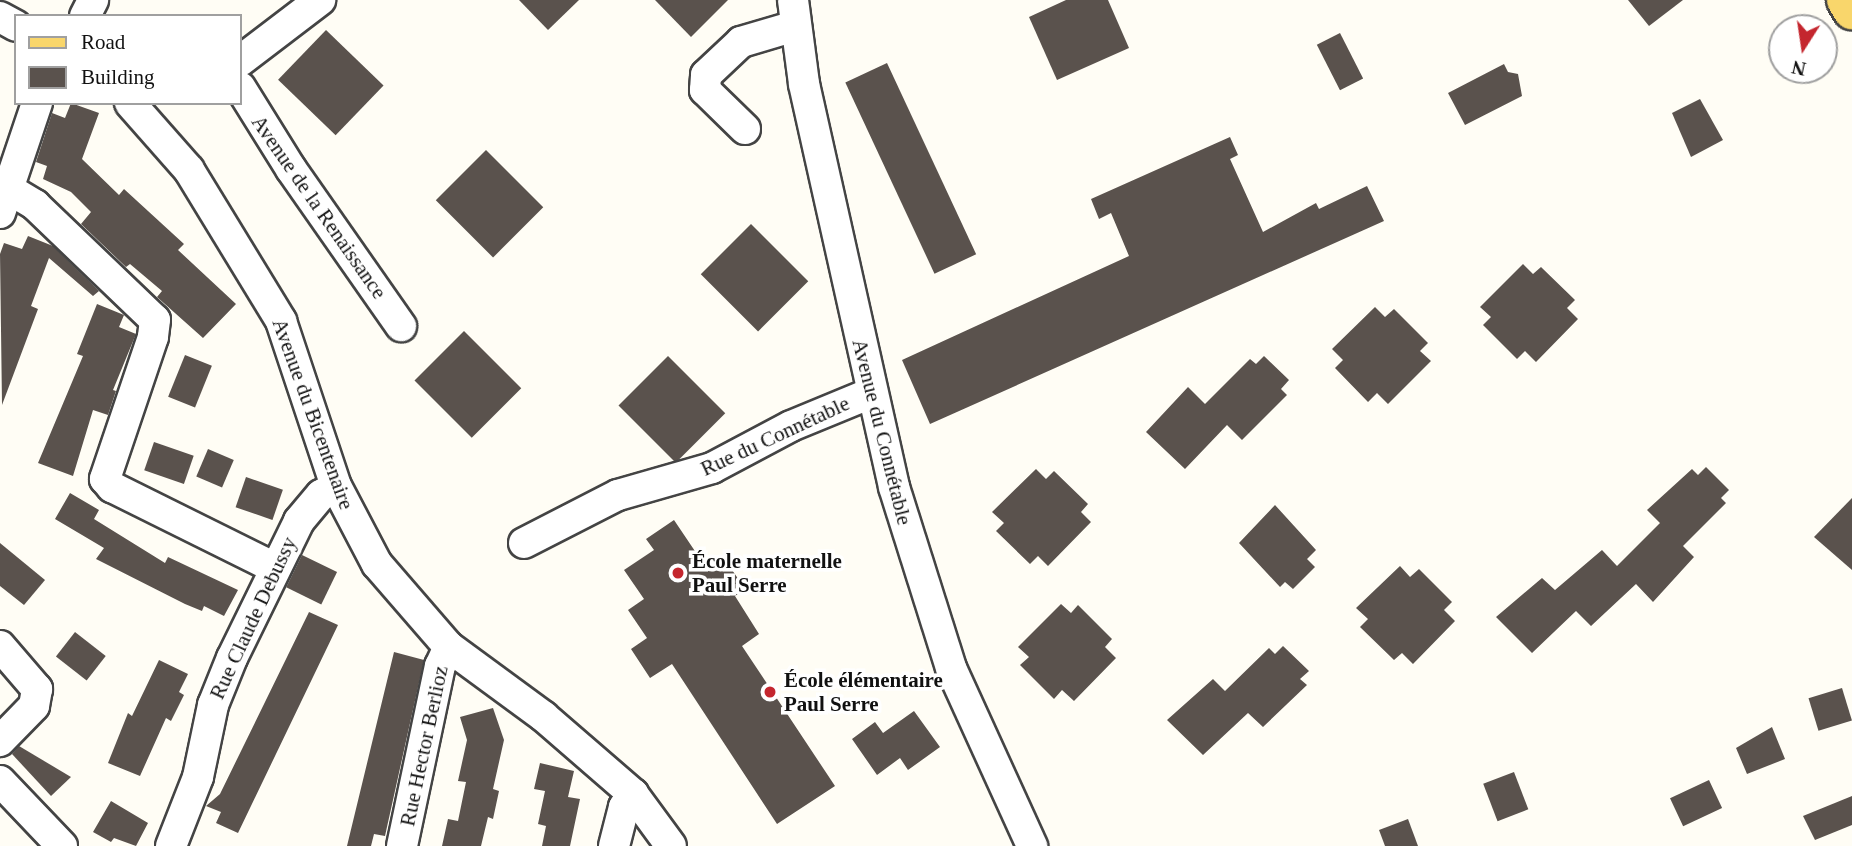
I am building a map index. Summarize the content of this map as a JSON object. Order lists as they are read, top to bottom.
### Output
{
  "streets": {
    "street": [
      "Avenue de la Renaissance",
      "Avenue du Bicentenaire",
      "Avenue du Connétable",
      "Rue du Connétable",
      "Rue Claude Debussy",
      "Rue Hector Berlioz"
    ]
  },
  "crossings": [
    ["Avenue du Bicentenaire", "Rue Claude Debussy"],
    ["Avenue du Bicentenaire", "Rue Hector Berlioz"],
    ["Avenue du Connétable", "Rue du Connétable"]
  ],
  "places": ["École maternelle Paul Serre", "École élémentaire Paul Serre"],
  "legend": ["Road", "Building"],
  "north": "bottom"
}
